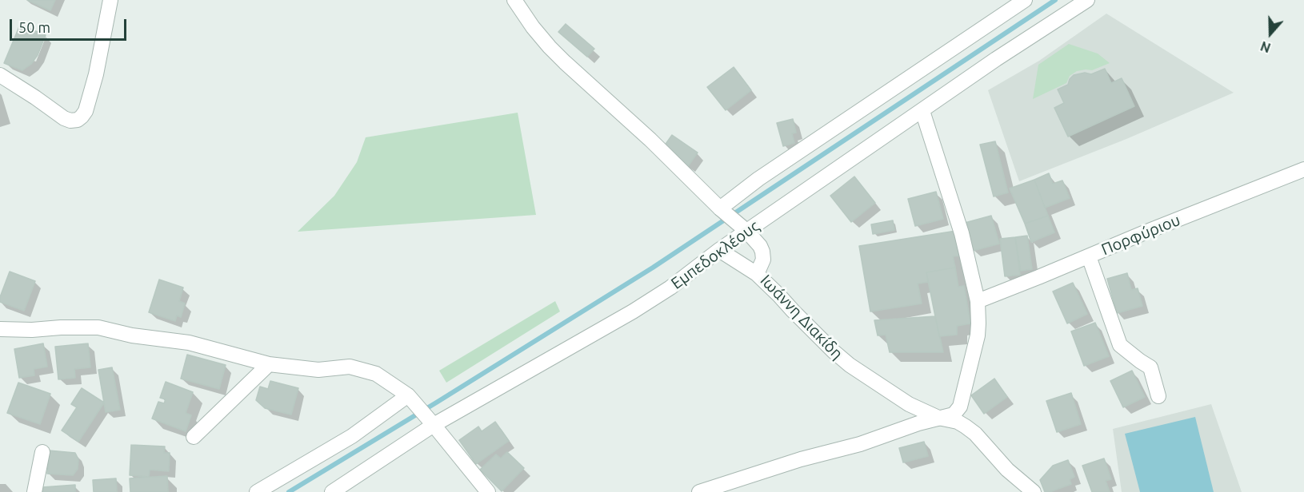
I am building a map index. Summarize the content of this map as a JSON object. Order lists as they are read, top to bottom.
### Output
{
  "streets": {
    "street": ["Πορφύριου", "Εμπεδοκλέους", "Ιωάννη Διακίδη"]
  },
  "crossings": [
    ["Εμπεδοκλέους", "Ιωάννη Διακίδη"]
  ],
  "scale_bar": "50 m",
  "north": "bottom"
}
